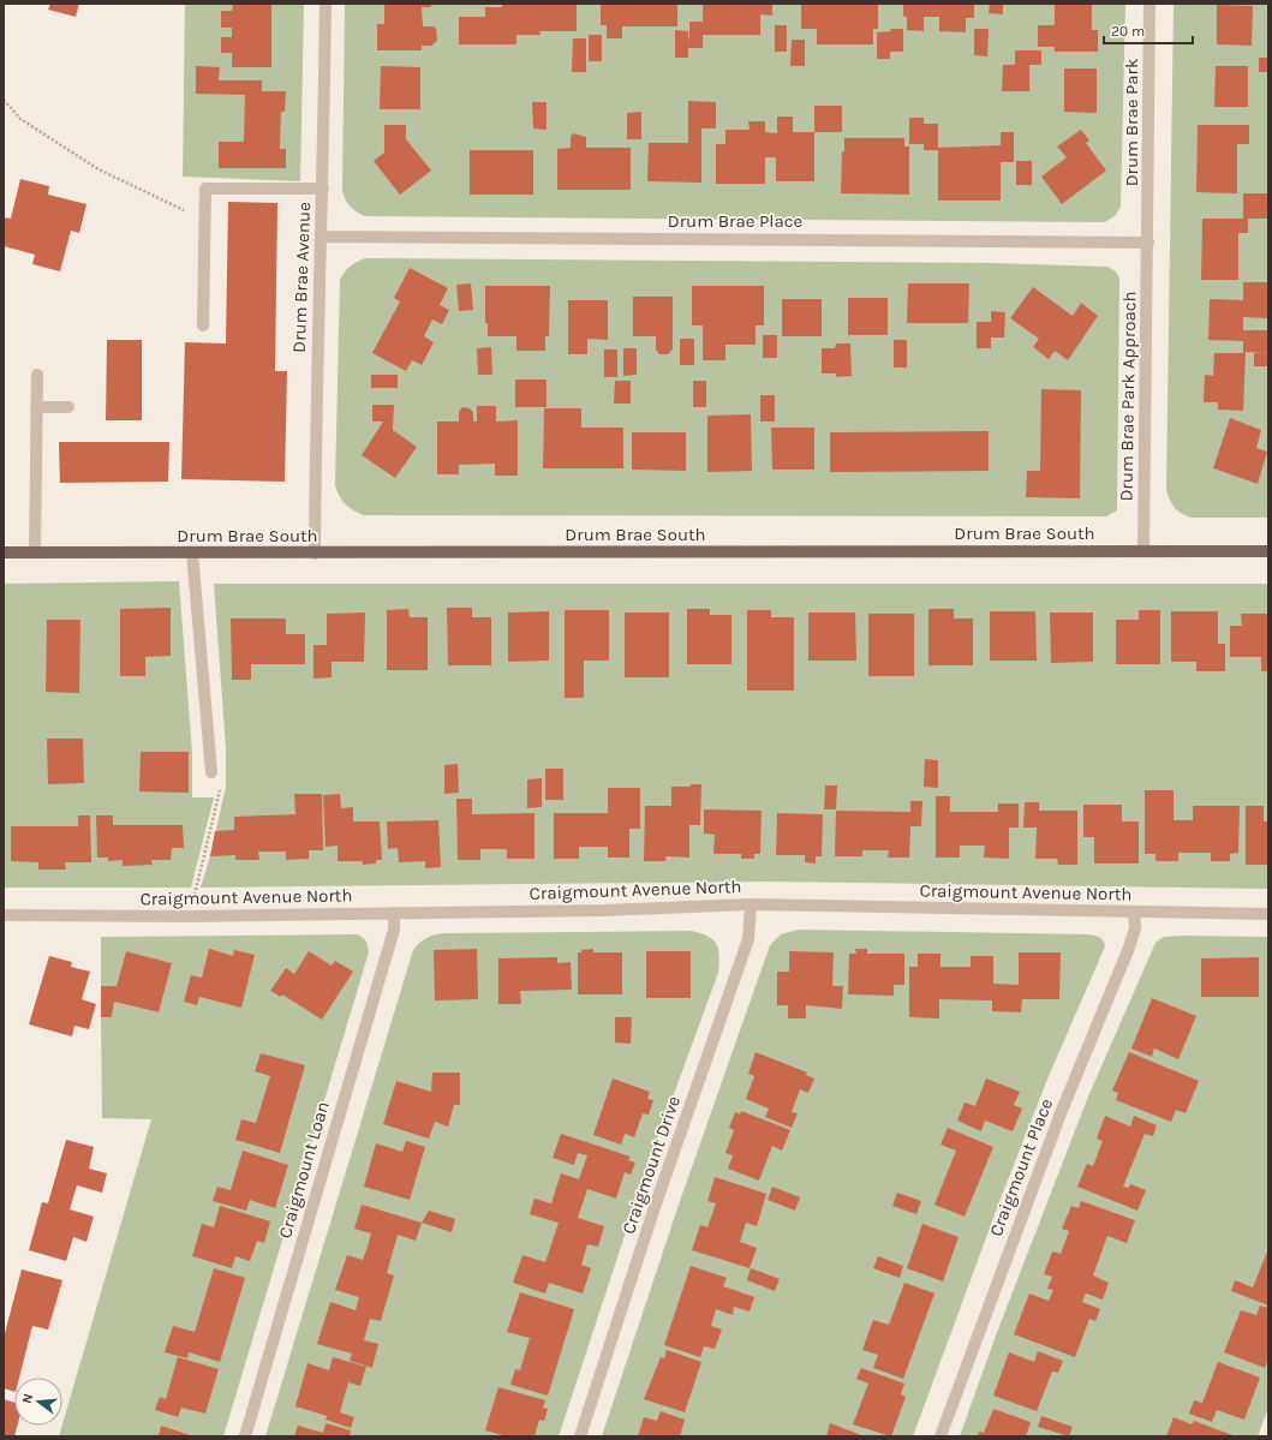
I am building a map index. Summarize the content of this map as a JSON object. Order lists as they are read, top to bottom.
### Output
{
  "streets": {
    "main road": ["Drum Brae South"],
    "street": [
      "Drum Brae Park",
      "Drum Brae Place",
      "Drum Brae Avenue",
      "Drum Brae Park Approach",
      "Craigmount Avenue North",
      "Craigmount Drive",
      "Craigmount Place",
      "Craigmount Loan"
    ]
  },
  "crossings": [
    ["Drum Brae Park", "Drum Brae Place"],
    ["Drum Brae Park", "Drum Brae Park Approach"],
    ["Drum Brae Place", "Drum Brae Avenue"],
    ["Drum Brae Place", "Drum Brae Park Approach"],
    ["Drum Brae Avenue", "Drum Brae South"],
    ["Drum Brae Park Approach", "Drum Brae South"],
    ["Craigmount Avenue North", "Craigmount Drive"],
    ["Craigmount Avenue North", "Craigmount Place"],
    ["Craigmount Avenue North", "Craigmount Loan"]
  ],
  "scale_bar": "20 m",
  "north": "left"
}
